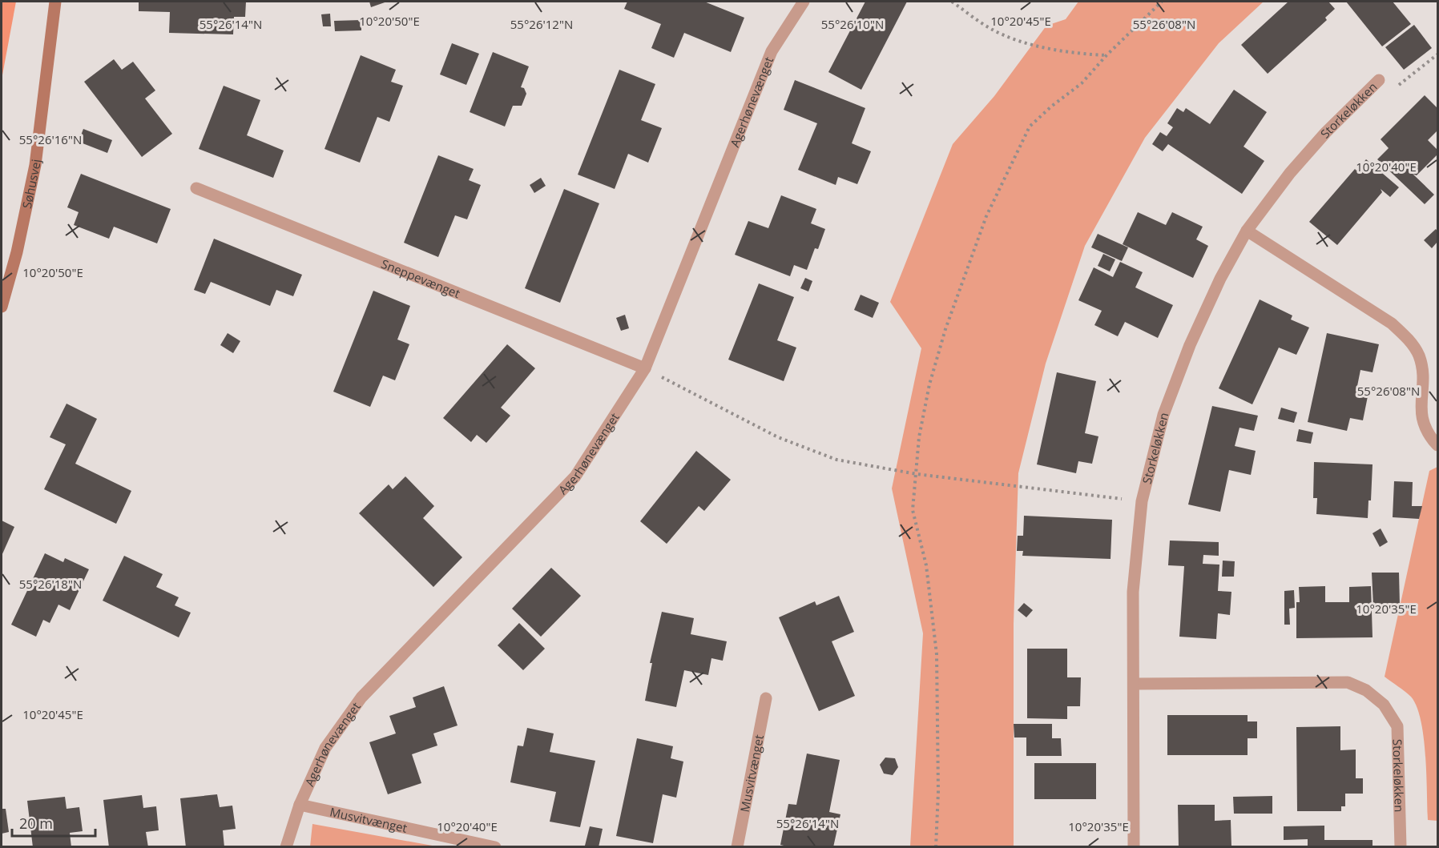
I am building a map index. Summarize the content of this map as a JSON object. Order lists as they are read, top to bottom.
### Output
{
  "streets": {
    "street": [
      "Agerhønevænget",
      "Storkeløkken",
      "Søhusvej",
      "Sneppevænget",
      "Musvitvænget"
    ]
  },
  "crossings": [
    ["Agerhønevænget", "Sneppevænget"],
    ["Agerhønevænget", "Musvitvænget"]
  ],
  "scale_bar": "20 m",
  "coordinates": [
    "10°20'50\"E",
    "10°20'45\"E",
    "55°26'14\"N",
    "55°26'12\"N",
    "55°26'10\"N",
    "55°26'08\"N",
    "55°26'16\"N",
    "10°20'40\"E",
    "55°26'18\"N",
    "10°20'35\"E"
  ]
}
